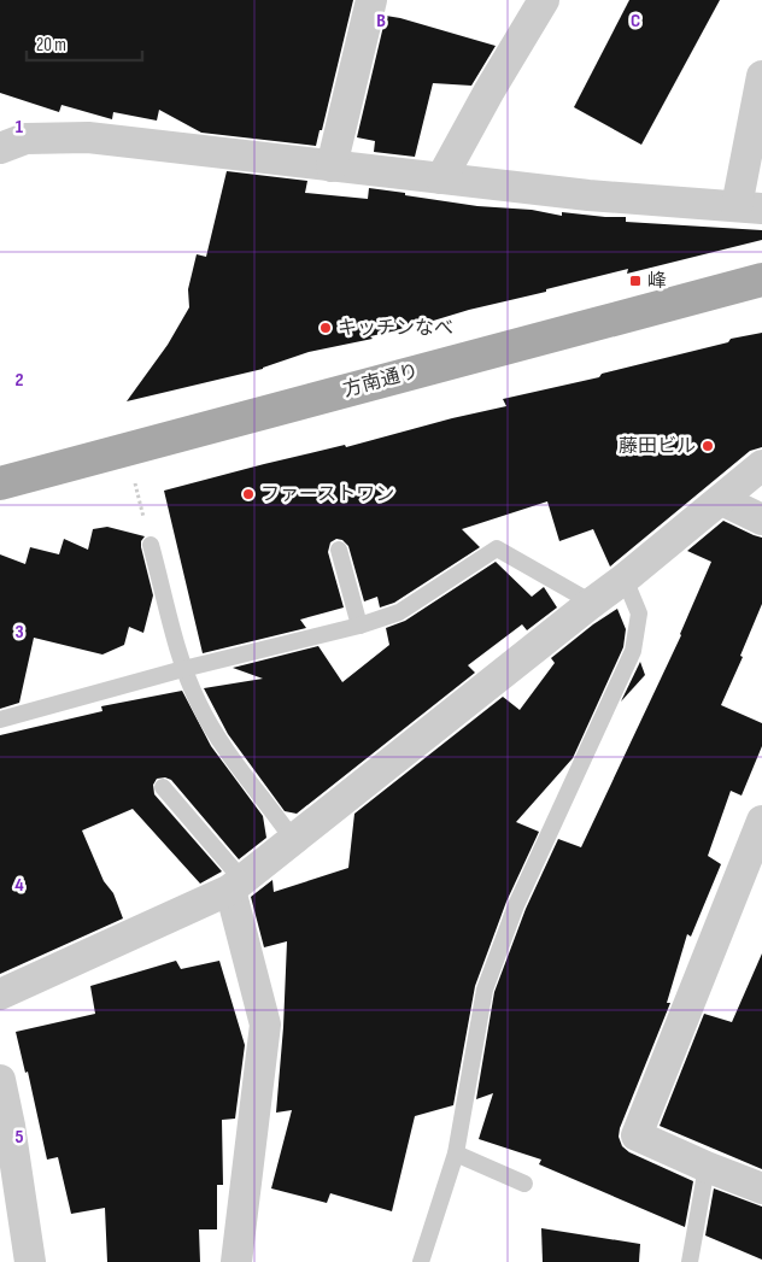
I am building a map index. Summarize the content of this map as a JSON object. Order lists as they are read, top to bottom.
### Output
{
  "streets": {
    "main road": ["方南通り"]
  },
  "places": {
    "transit": ["峰"],
    "other": ["キッチンなべ", "藤田ビル", "ファーストワン"]
  },
  "scale_bar": "20 m",
  "grid": {
    "columns": ["B", "C"],
    "rows": [
      "1",
      "2",
      "3",
      "4",
      "5"
    ]
  }
}
